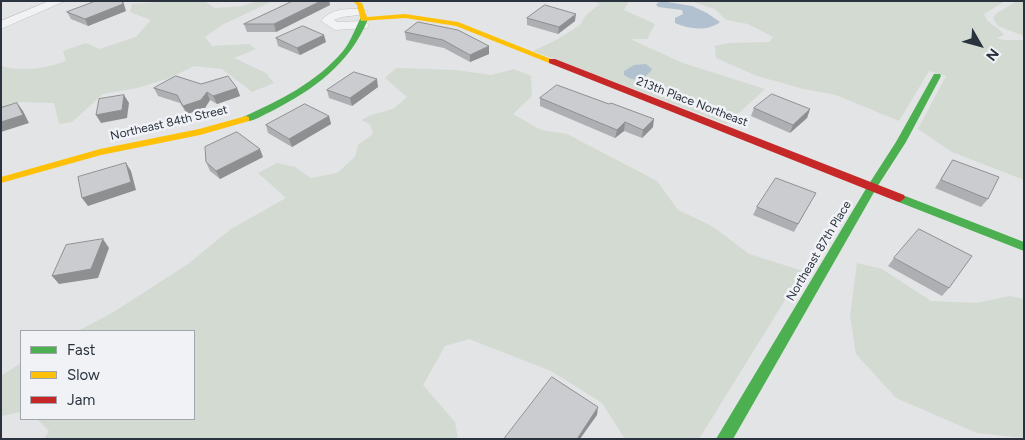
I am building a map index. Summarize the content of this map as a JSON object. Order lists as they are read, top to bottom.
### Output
{
  "streets": {
    "street": ["213th Place Northeast", "Northeast 84th Street", "Northeast 87th Place"]
  },
  "crossings": [
    ["213th Place Northeast", "Northeast 84th Street"],
    ["213th Place Northeast", "Northeast 87th Place"]
  ],
  "legend": ["Fast", "Slow", "Jam"],
  "north": "bottom right"
}
